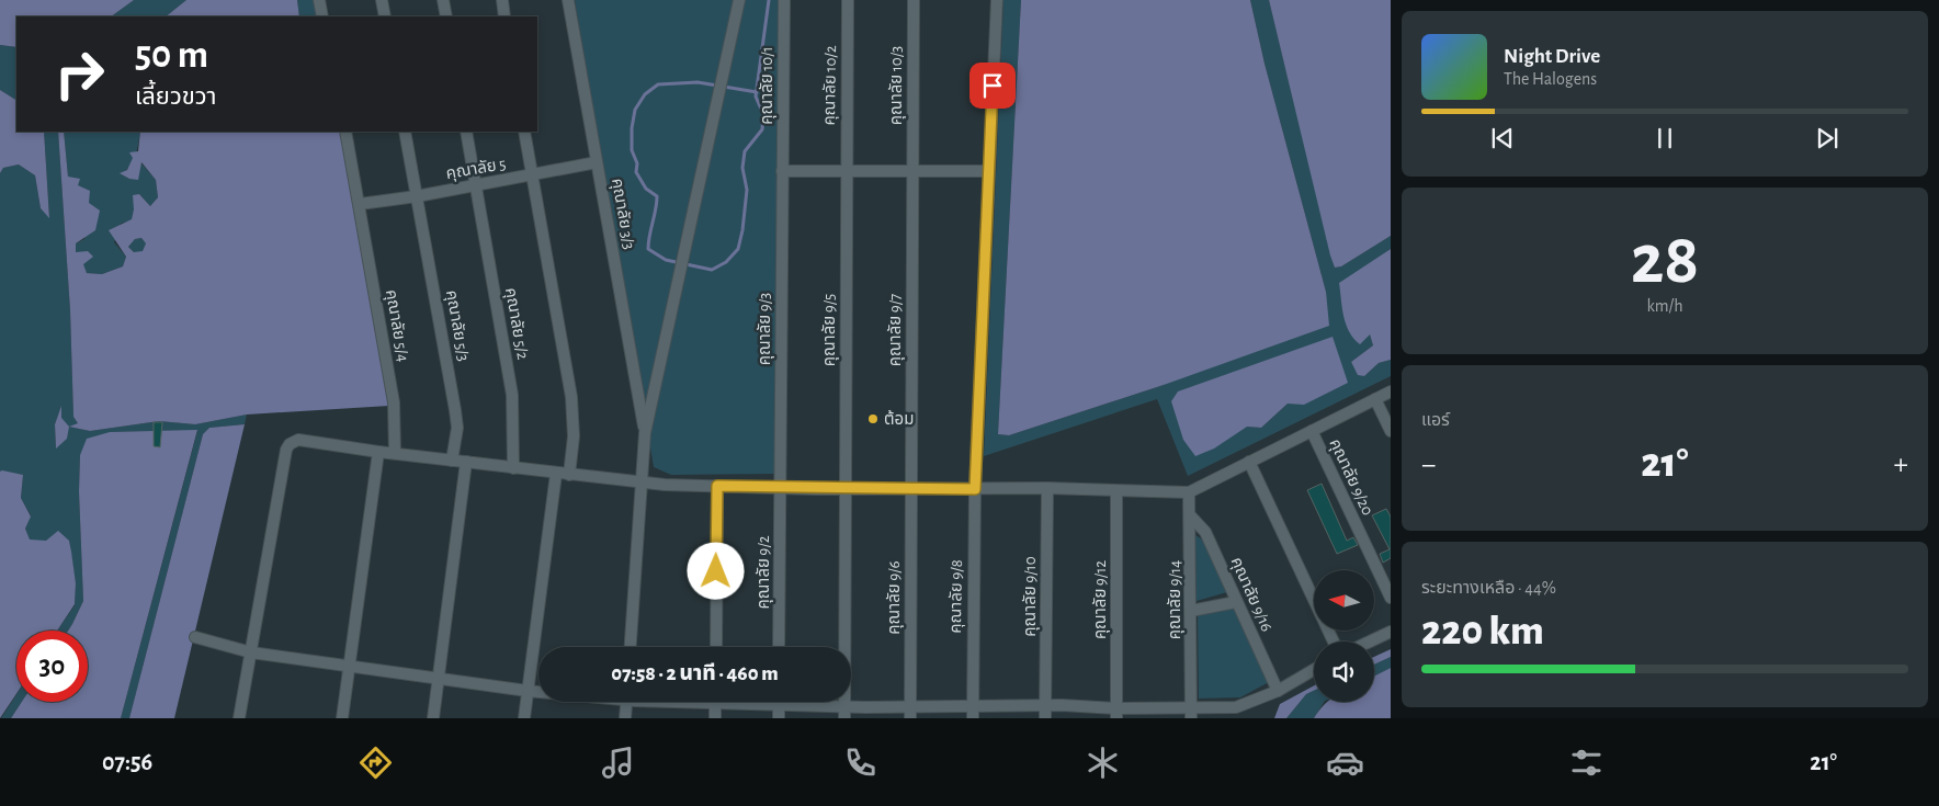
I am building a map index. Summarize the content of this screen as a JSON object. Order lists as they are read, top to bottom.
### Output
{
  "streets": {
    "street": [
      "คุณาลัย 10/1",
      "คุณาลัย 10/2",
      "คุณาลัย 10/3",
      "คุณาลัย 5",
      "คุณาลัย 3/3",
      "คุณาลัย 5/2",
      "คุณาลัย 5/4",
      "คุณาลัย 5/3",
      "คุณาลัย 9/3",
      "คุณาลัย 9/5",
      "คุณาลัย 9/7",
      "คุณาลัย 9/20",
      "คุณาลัย 9/2",
      "คุณาลัย 9/16",
      "คุณาลัย 9/8",
      "คุณาลัย 9/10",
      "คุณาลัย 9/6",
      "คุณาลัย 9/12",
      "คุณาลัย 9/14"
    ]
  },
  "crossings": [
    ["คุณาลัย 10/1", "คุณาลัย 9/3"],
    ["คุณาลัย 10/2", "คุณาลัย 9/5"],
    ["คุณาลัย 10/3", "คุณาลัย 9/7"],
    ["คุณาลัย 5", "คุณาลัย 3/3"],
    ["คุณาลัย 5", "คุณาลัย 5/2"],
    ["คุณาลัย 5", "คุณาลัย 5/4"],
    ["คุณาลัย 5", "คุณาลัย 5/3"],
    ["คุณาลัย 9/3", "คุณาลัย 9/2"],
    ["คุณาลัย 9/7", "คุณาลัย 9/6"],
    ["คุณาลัย 9/16", "คุณาลัย 9/14"]
  ],
  "places": ["ต้อม"],
  "north": "left",
  "page": {
    "turn": ["50 m", "เลี้ยวขวา"],
    "song": ["Night Drive", "The Halogens"],
    "tile": [
      ["28", "km/h"],
      "แอร์",
      ["ระยะทางเหลือ · 44%", "220 km"]
    ],
    "heat": ["−", "21°", "+"],
    "limit": "30",
    "trip": "07:58 · 2 นาที · 460 m",
    "tabs": ["07:56", "21°"]
  }
}
